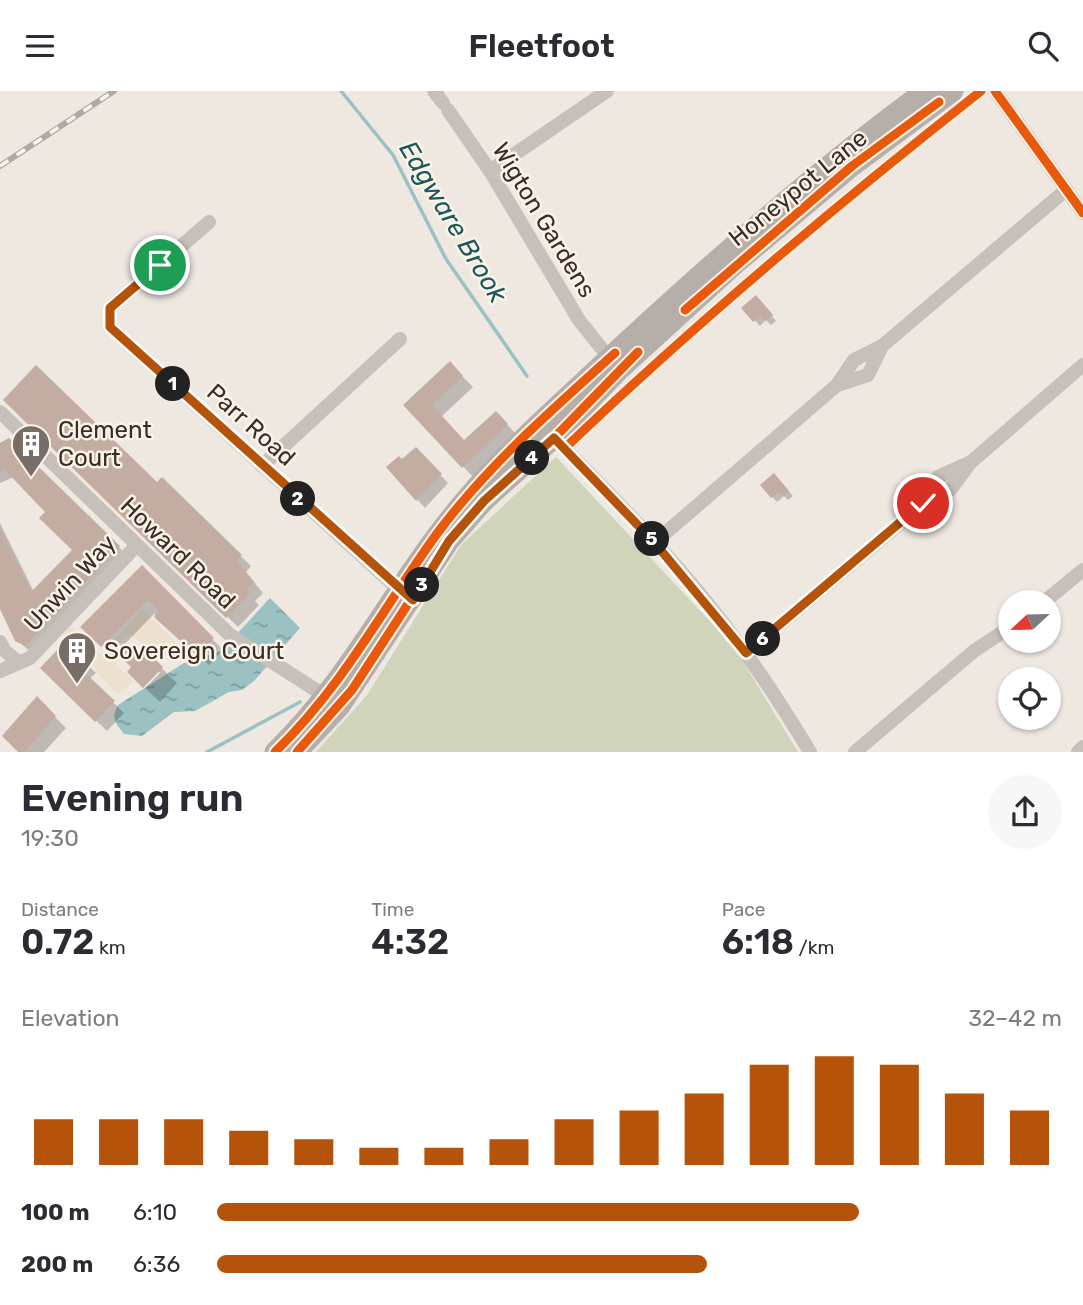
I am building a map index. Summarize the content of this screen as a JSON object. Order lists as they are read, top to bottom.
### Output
{
  "streets": {
    "main road": ["Honeypot Lane"],
    "street": [
      "Wigton Gardens",
      "Parr Road",
      "Howard Road",
      "Unwin Way"
    ]
  },
  "crossings": [
    ["Honeypot Lane", "Wigton Gardens"],
    ["Honeypot Lane", "Parr Road"],
    ["Honeypot Lane", "Howard Road"],
    ["Howard Road", "Unwin Way"]
  ],
  "water": ["Edgware Brook"],
  "places": {
    "building": ["Clement Court", "Sovereign Court"]
  },
  "north": "left",
  "page": {
    "header": "Fleetfoot",
    "pins": [
      "1",
      "4",
      "2",
      "5",
      "3",
      "6"
    ],
    "heading": ["Evening run", "19:30"],
    "stats": [
      ["Distance", "0.72 km"],
      ["Time", "4:32"],
      ["Pace", "6:18 /km"]
    ],
    "chart": ["Elevation", "32–42 m"],
    "list": [
      {
        "name": "100 m",
        "note": "6:10"
      },
      {
        "name": "200 m",
        "note": "6:36"
      }
    ]
  }
}
